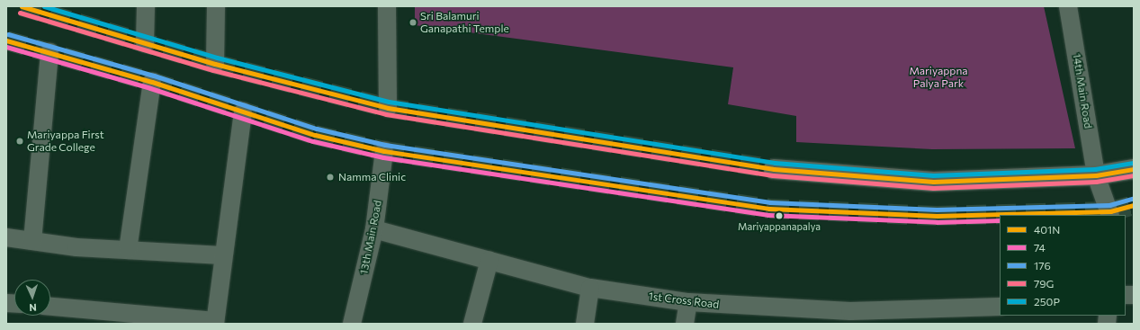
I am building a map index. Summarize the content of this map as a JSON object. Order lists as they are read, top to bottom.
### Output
{
  "streets": {
    "street": ["14th Main Road", "13th Main Road", "1st Cross Road"]
  },
  "crossings": [
    ["13th Main Road", "1st Cross Road"]
  ],
  "parks": ["Mariyappna Palya Park"],
  "places": [
    "Sri Balamuri Ganapathi Temple",
    "Mariyappa First Grade College",
    "Namma Clinic",
    "Mariyappanapalya"
  ],
  "lines": [
    "transit line 401N",
    "transit line 250P",
    "transit line 79G",
    "transit line 176",
    "transit line 74"
  ],
  "legend": [
    "401N",
    "74",
    "176",
    "79G",
    "250P"
  ],
  "north": "bottom"
}
